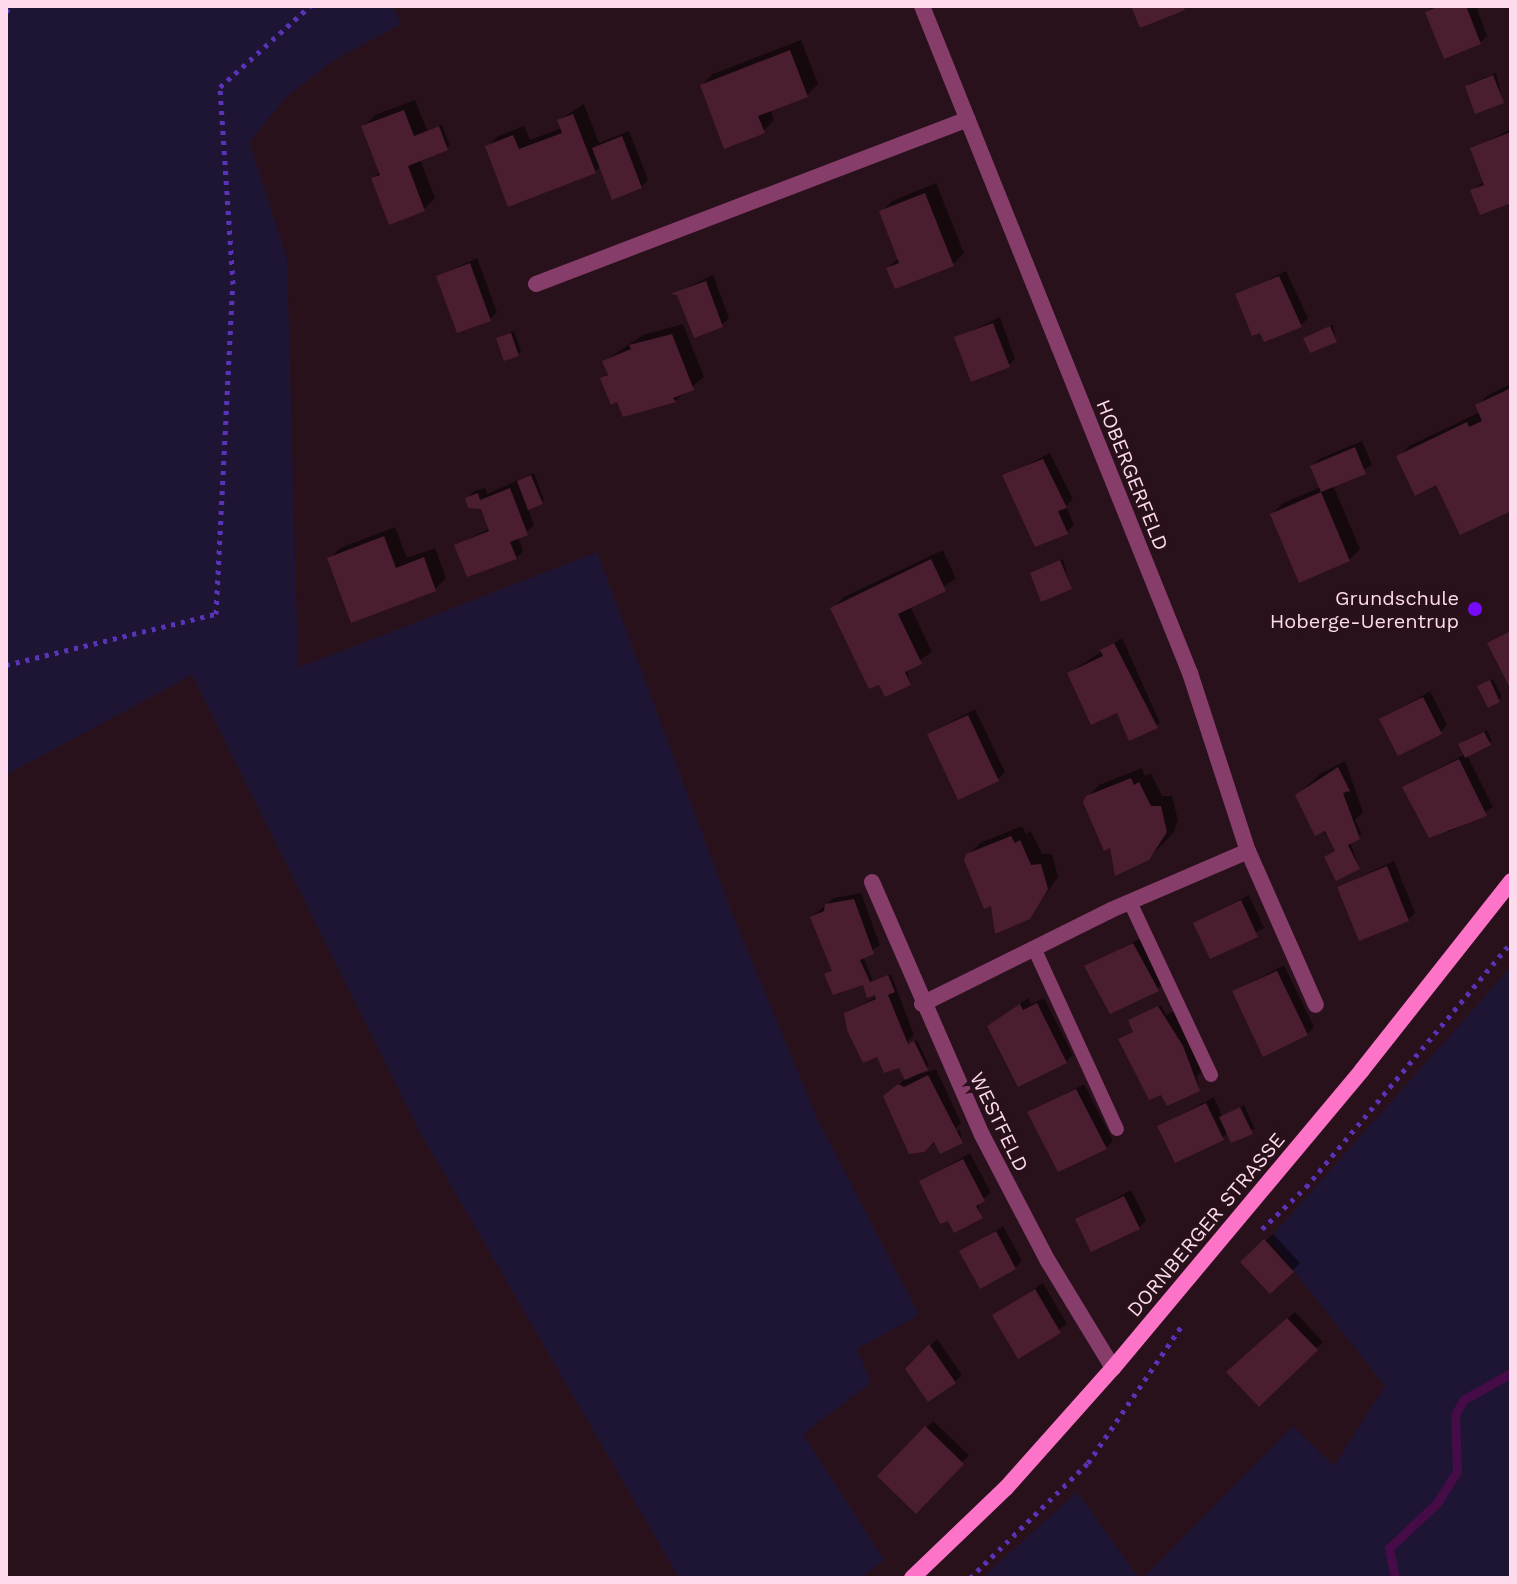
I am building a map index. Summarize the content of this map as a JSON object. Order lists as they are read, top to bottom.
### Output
{
  "streets": {
    "street": ["HOBERGERFELD", "WESTFELD", "DORNBERGER STRASSE"]
  },
  "crossings": [
    ["WESTFELD", "DORNBERGER STRASSE"]
  ],
  "places": ["Grundschule Hoberge-Uerentrup"]
}
